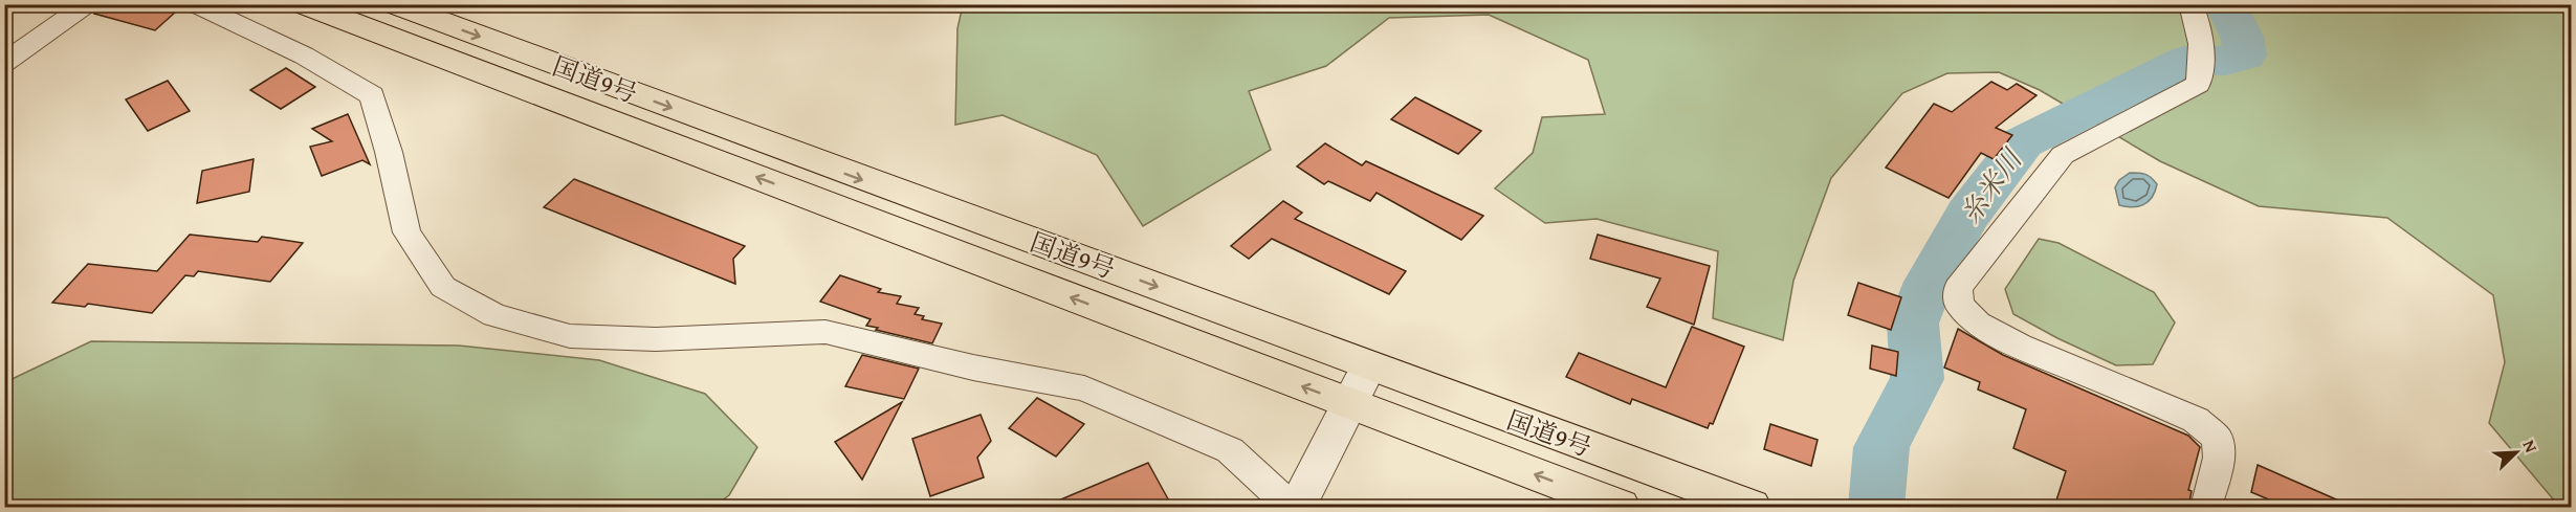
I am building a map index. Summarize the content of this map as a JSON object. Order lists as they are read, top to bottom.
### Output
{
  "streets": {
    "highway": ["国道9号"]
  },
  "water": ["糸米川"],
  "north": "top right"
}
